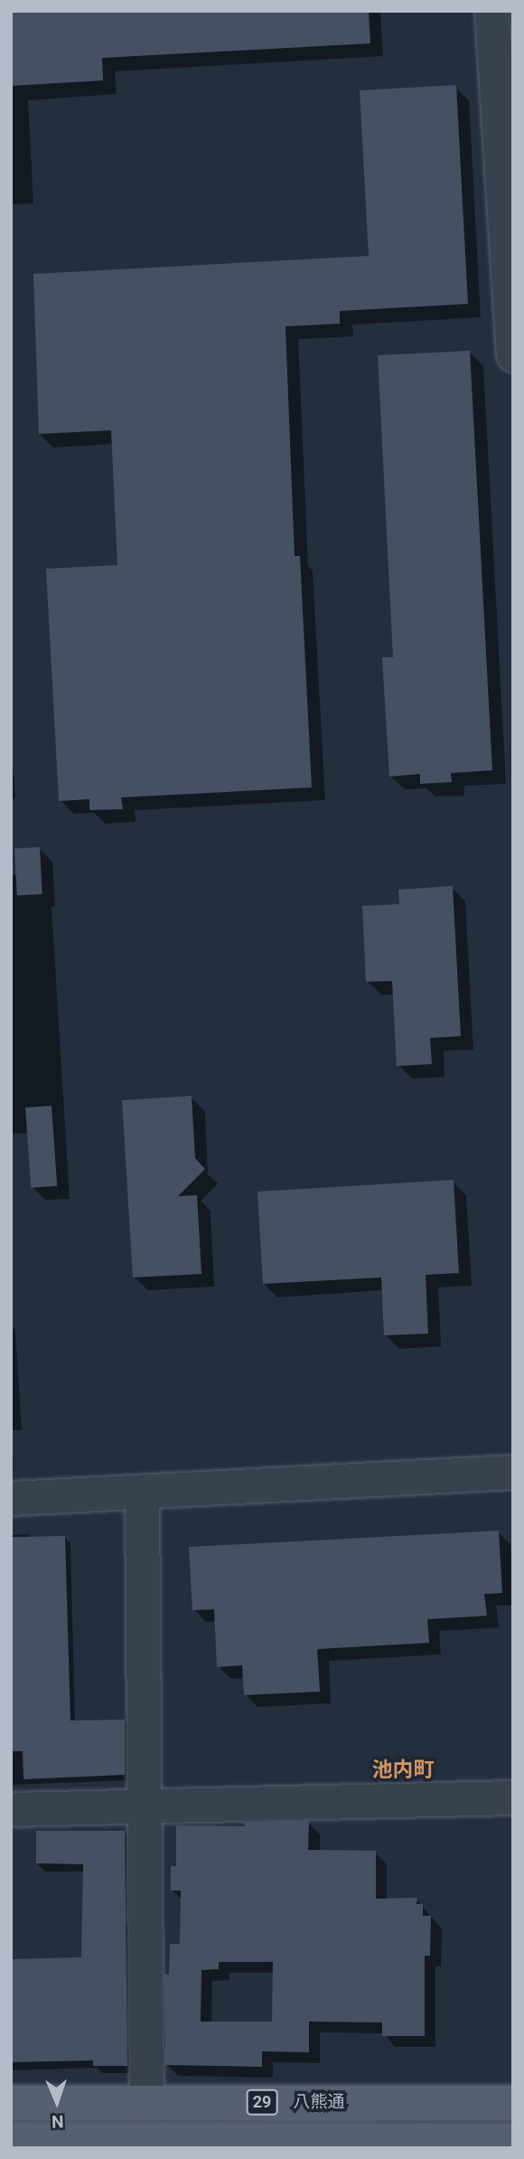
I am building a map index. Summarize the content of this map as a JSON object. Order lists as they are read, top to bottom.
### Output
{
  "streets": {
    "main road": ["29", "八熊通"]
  },
  "districts": ["池内町"],
  "north": "bottom"
}
